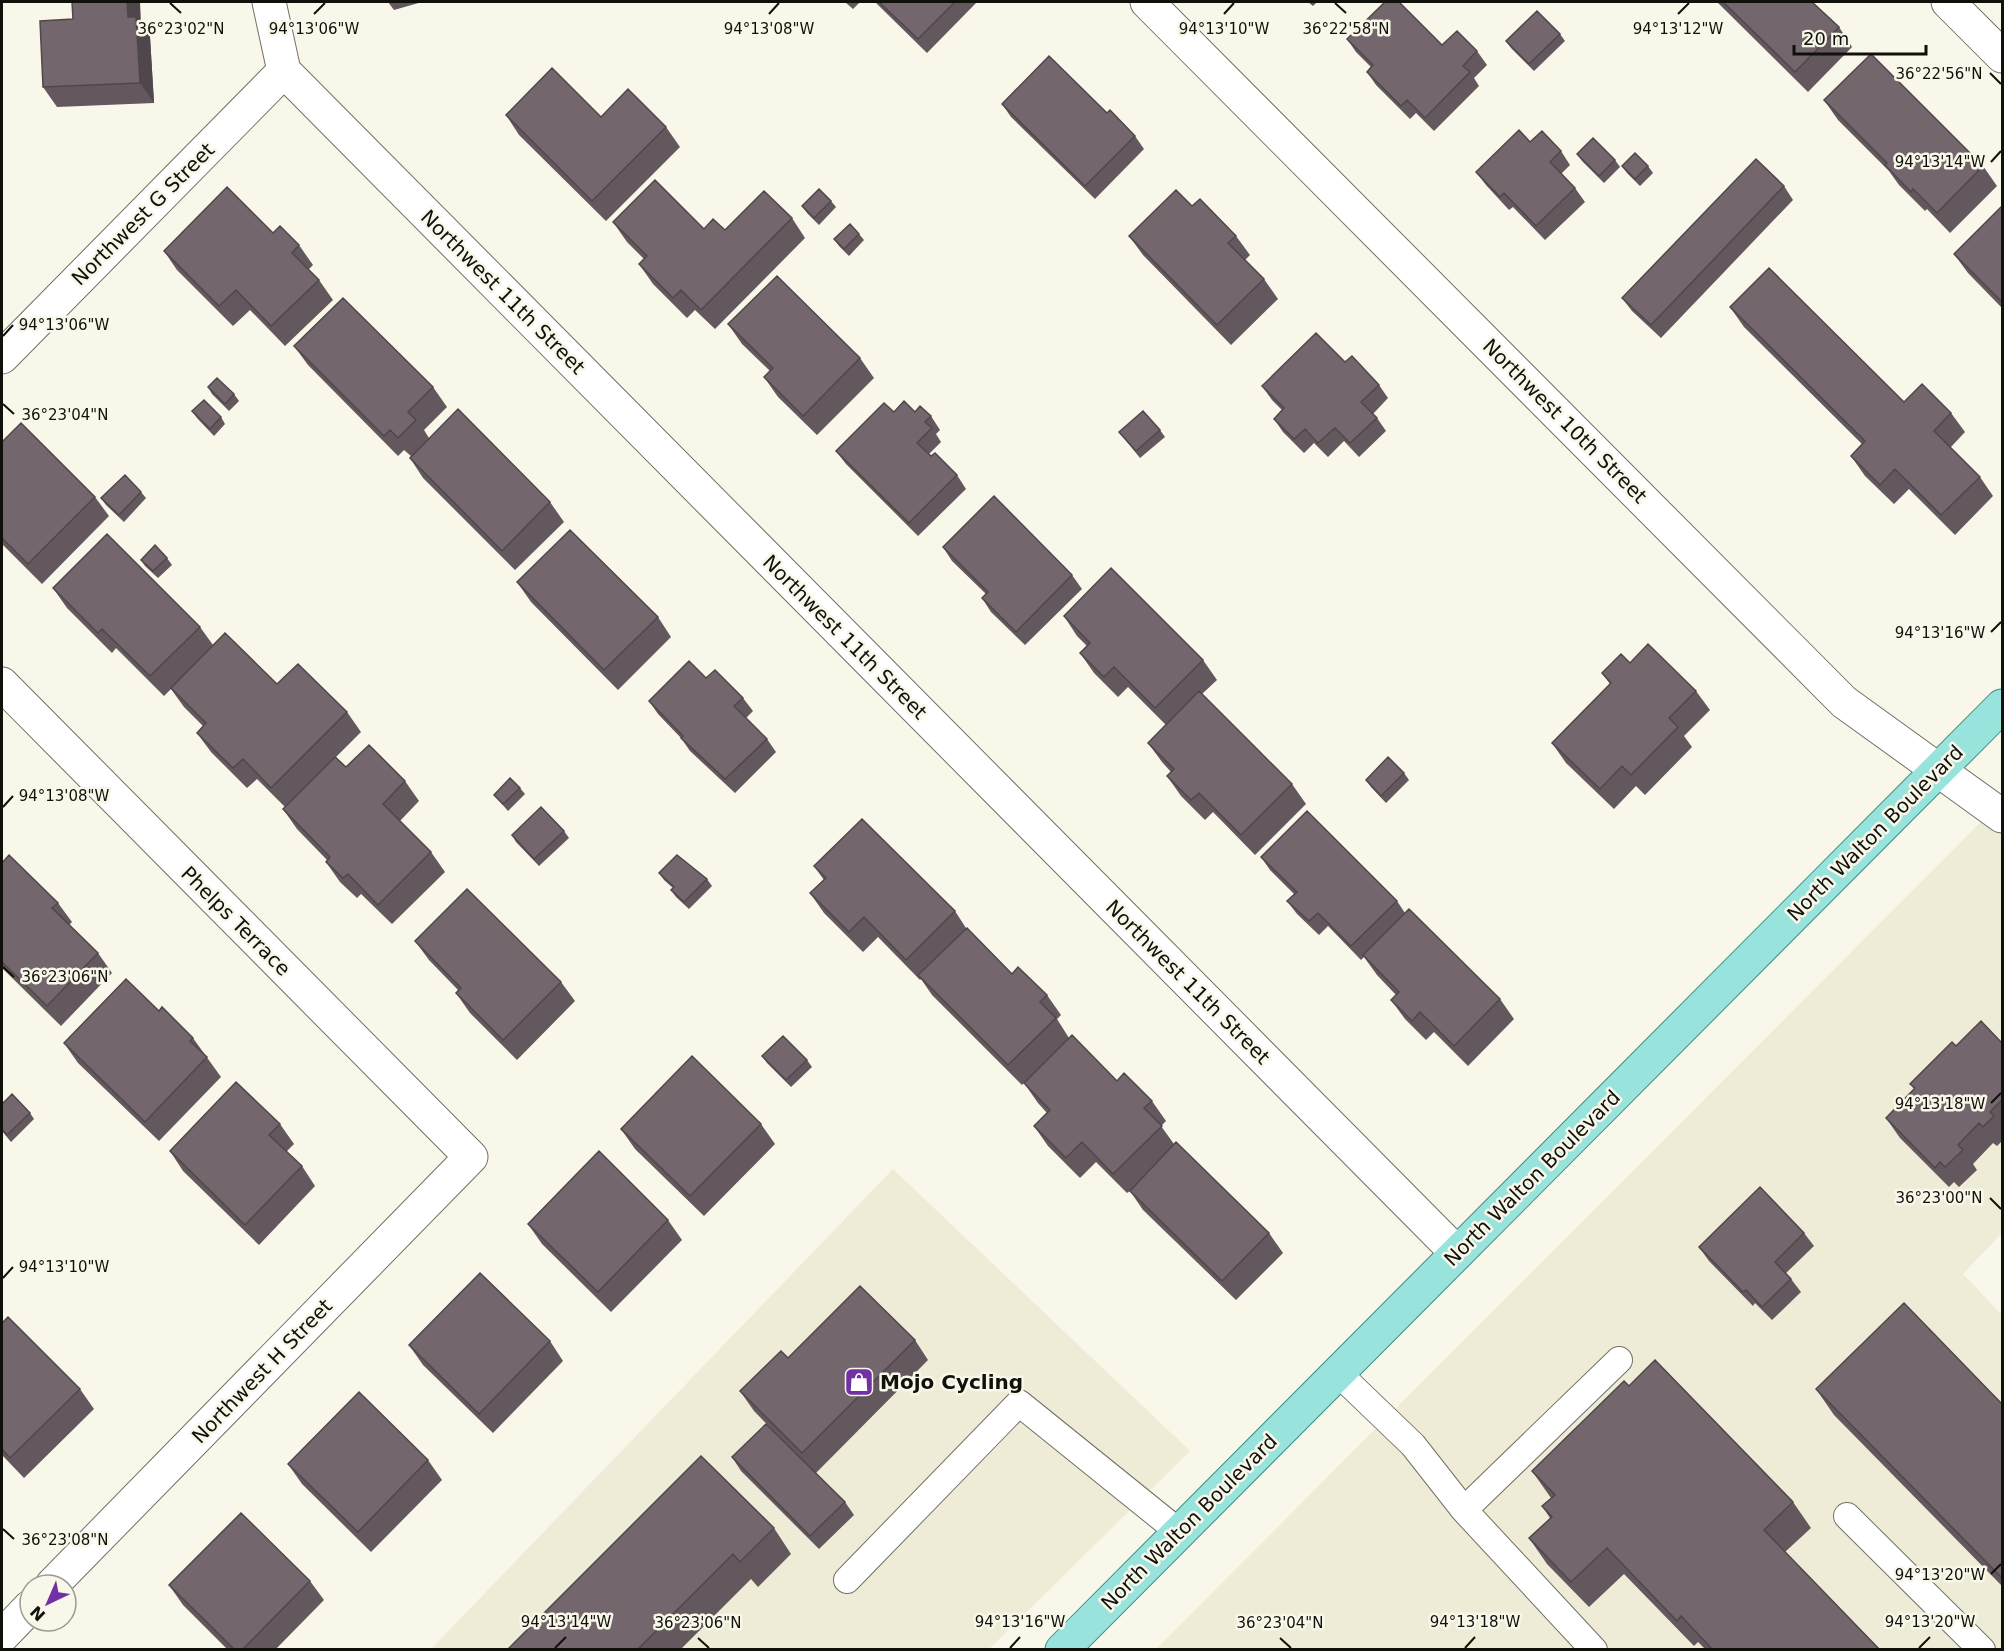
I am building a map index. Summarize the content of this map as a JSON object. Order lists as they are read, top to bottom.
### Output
{
  "streets": {
    "main road": ["North Walton Boulevard"],
    "street": [
      "Northwest G Street",
      "Northwest 11th Street",
      "Northwest 10th Street",
      "Phelps Terrace",
      "Northwest H Street"
    ]
  },
  "crossings": [
    ["Northwest G Street", "Northwest 11th Street"],
    ["Northwest 11th Street", "North Walton Boulevard"],
    ["Northwest 10th Street", "North Walton Boulevard"],
    ["Phelps Terrace", "Northwest H Street"]
  ],
  "places": {
    "shop": ["Mojo Cycling"]
  },
  "scale_bar": "20 m",
  "north": "bottom left",
  "coordinates": [
    "36°23'02\"N",
    "36°22'58\"N",
    "94°13'06\"W",
    "94°13'08\"W",
    "94°13'10\"W",
    "94°13'12\"W",
    "36°22'56\"N",
    "94°13'14\"W",
    "36°23'04\"N",
    "94°13'16\"W",
    "36°23'06\"N",
    "94°13'18\"W",
    "36°23'00\"N",
    "36°23'08\"N",
    "94°13'20\"W"
  ]
}
